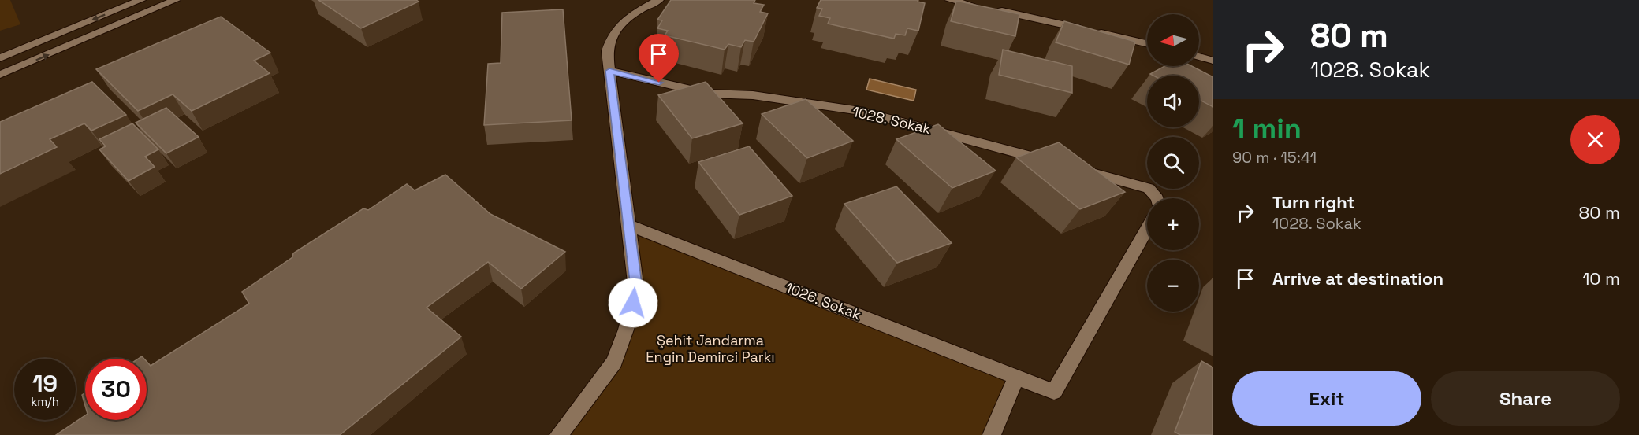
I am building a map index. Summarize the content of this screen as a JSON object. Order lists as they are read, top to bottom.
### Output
{
  "streets": {
    "street": ["1028. Sokak", "1026. Sokak"]
  },
  "parks": ["Şehit Jandarma Engin Demirci Parkı"],
  "north": "left",
  "page": {
    "turn": ["80 m", "1028. Sokak"],
    "map_buttons": ["+", "−"],
    "heading": ["1 min", "90 m · 15:41"],
    "list": [
      {
        "name": "Turn right",
        "note": "1028. Sokak",
        "value": "80 m"
      },
      {
        "name": "Arrive at destination",
        "value": "10 m"
      }
    ],
    "speed": "19 km/h",
    "limit": "30",
    "buttons": ["Exit", "Share"]
  }
}
